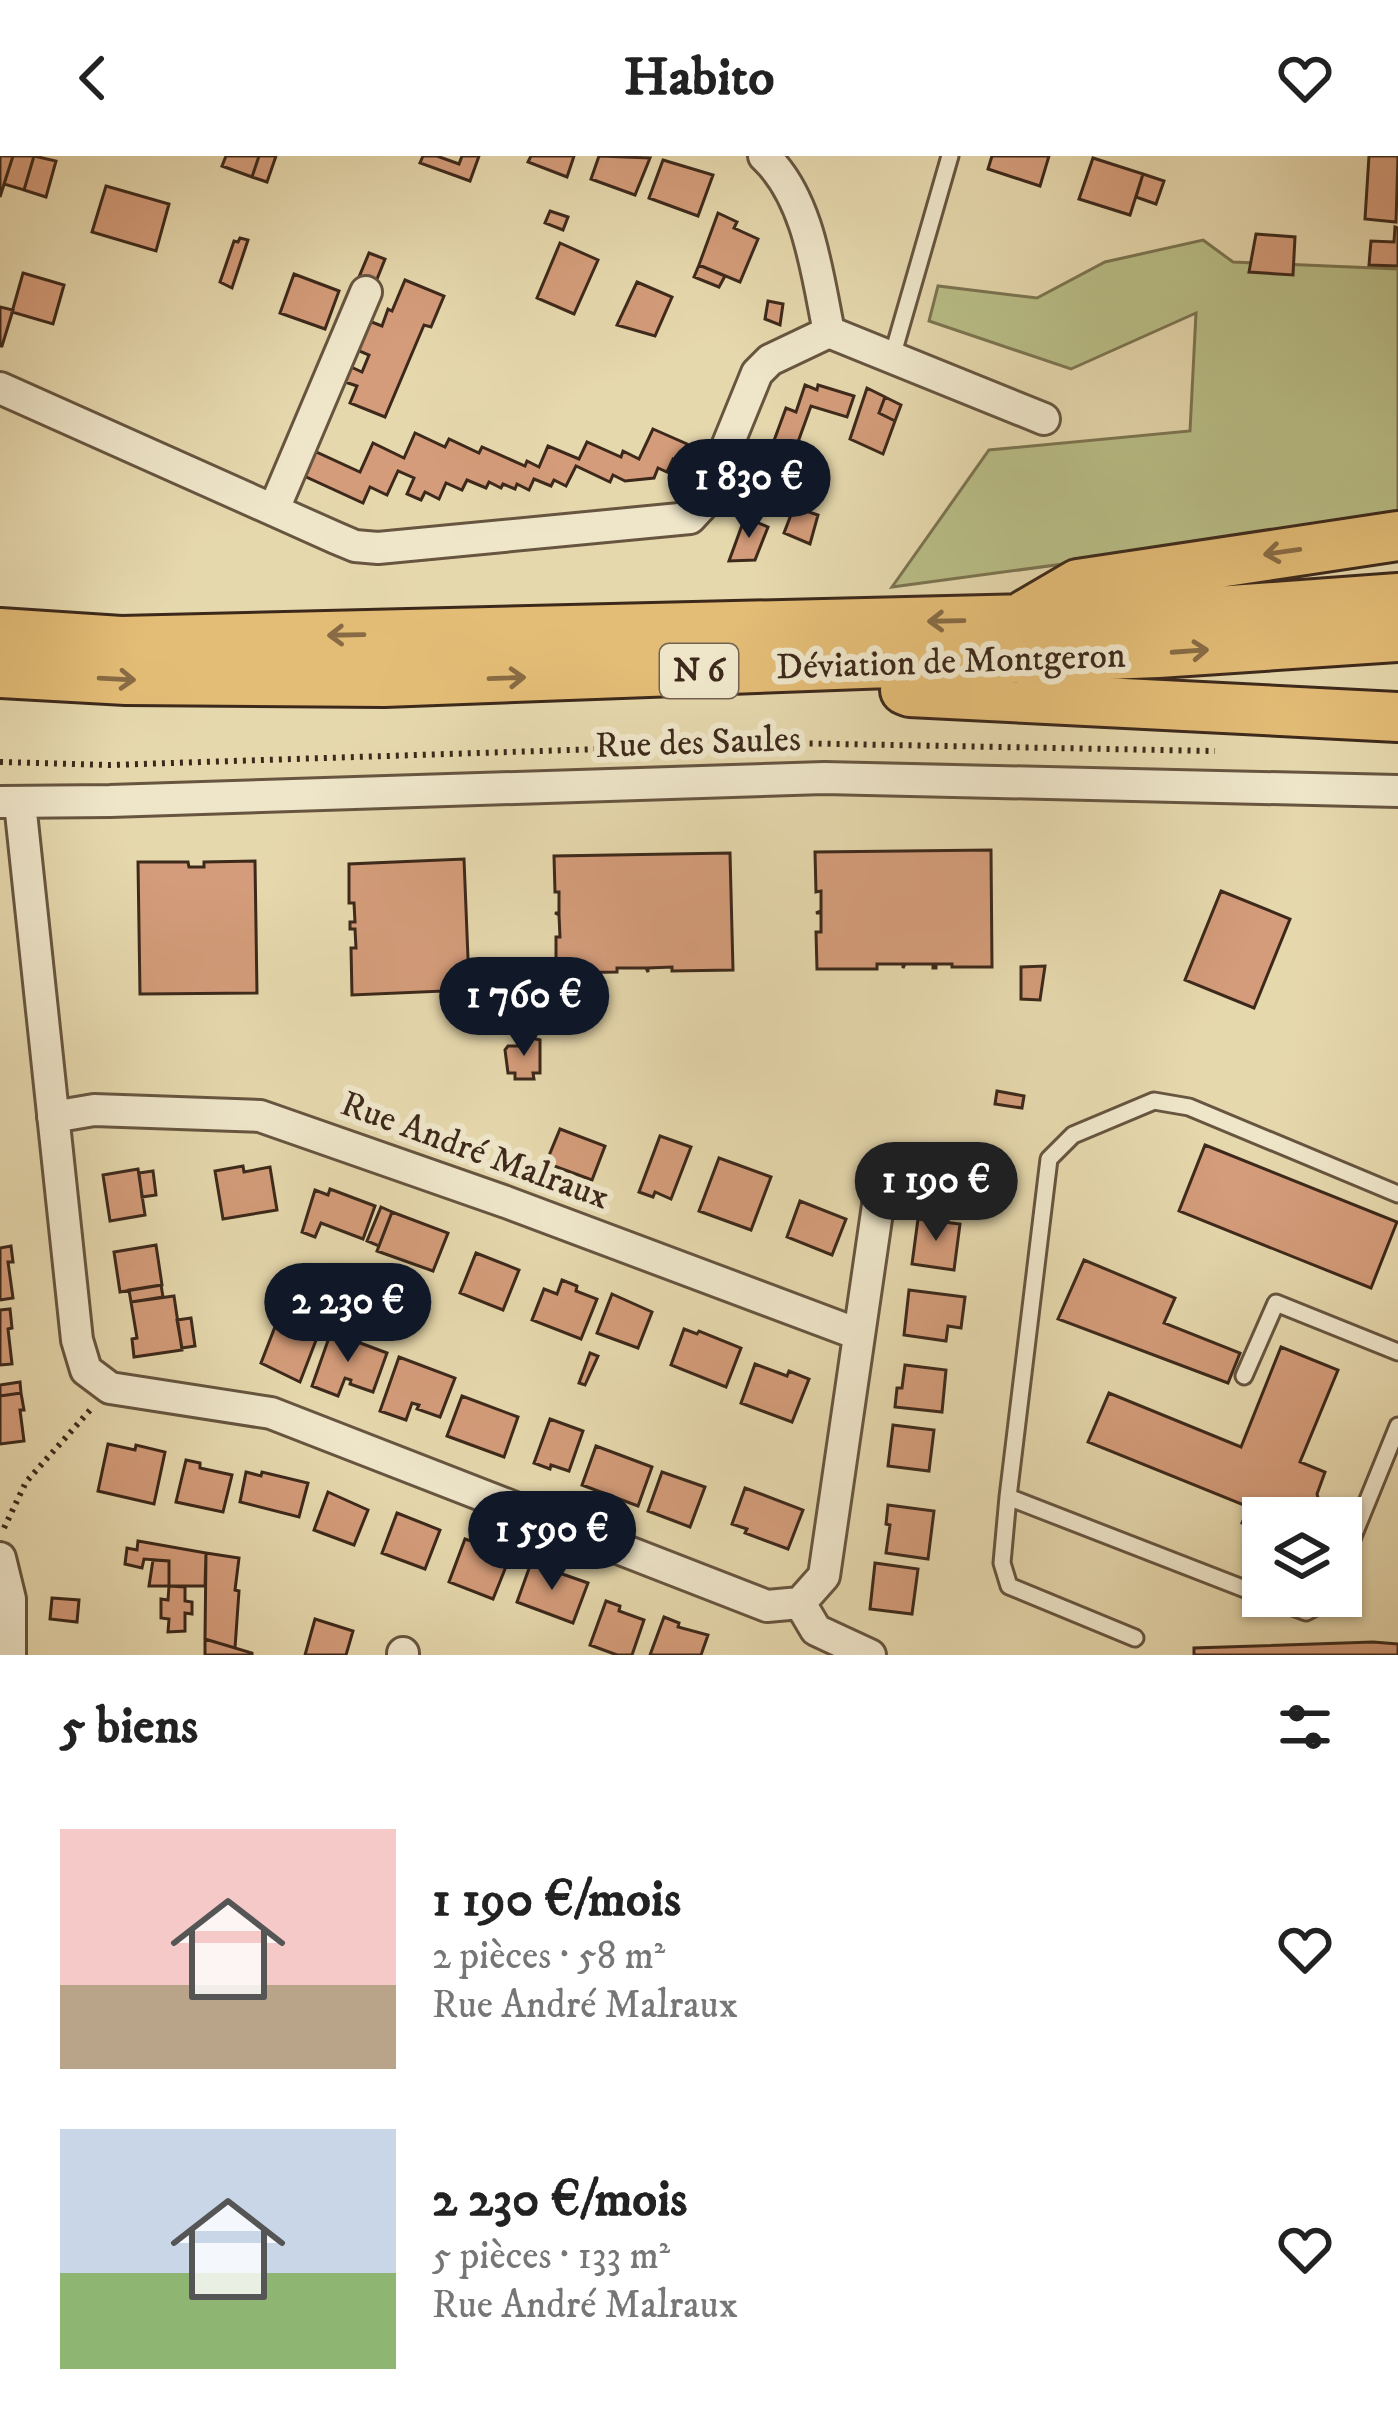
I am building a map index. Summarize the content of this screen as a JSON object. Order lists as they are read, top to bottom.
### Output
{
  "streets": {
    "main road": ["Déviation de Montgeron", "N 6"],
    "street": ["Rue des Saules", "Rue André Malraux"]
  },
  "page": {
    "header": "Habito",
    "price": [
      "1 830 €",
      "1 760 €",
      "1 190 €",
      "2 230 €",
      "1 590 €"
    ],
    "heading": "5 biens",
    "list": [
      {
        "name": "1 190 €/mois",
        "note": "2 pièces · 58 m² · Rue André Malraux"
      },
      {
        "name": "2 230 €/mois",
        "note": "5 pièces · 133 m² · Rue André Malraux"
      }
    ]
  }
}
